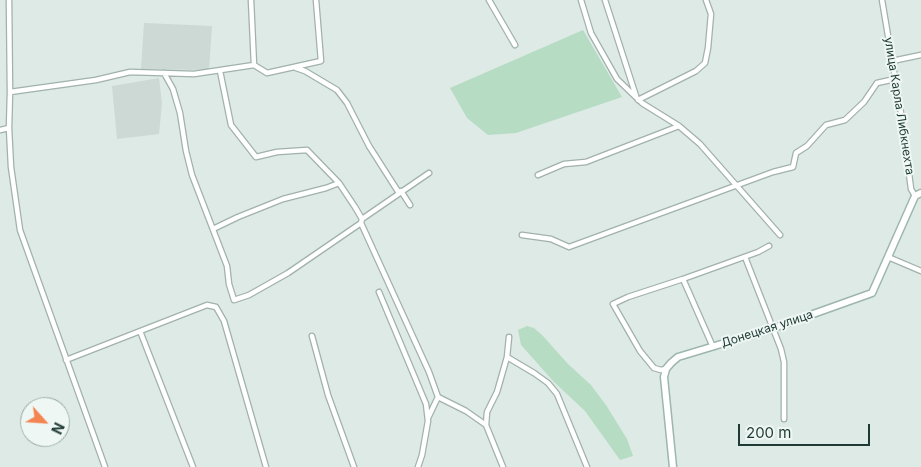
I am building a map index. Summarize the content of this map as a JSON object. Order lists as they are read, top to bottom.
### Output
{
  "streets": {
    "street": ["улица Карла Либкнехта", "Донецкая улица"]
  },
  "crossings": [
    ["улица Карла Либкнехта", "Донецкая улица"]
  ],
  "scale_bar": "200 m",
  "north": "bottom right"
}
